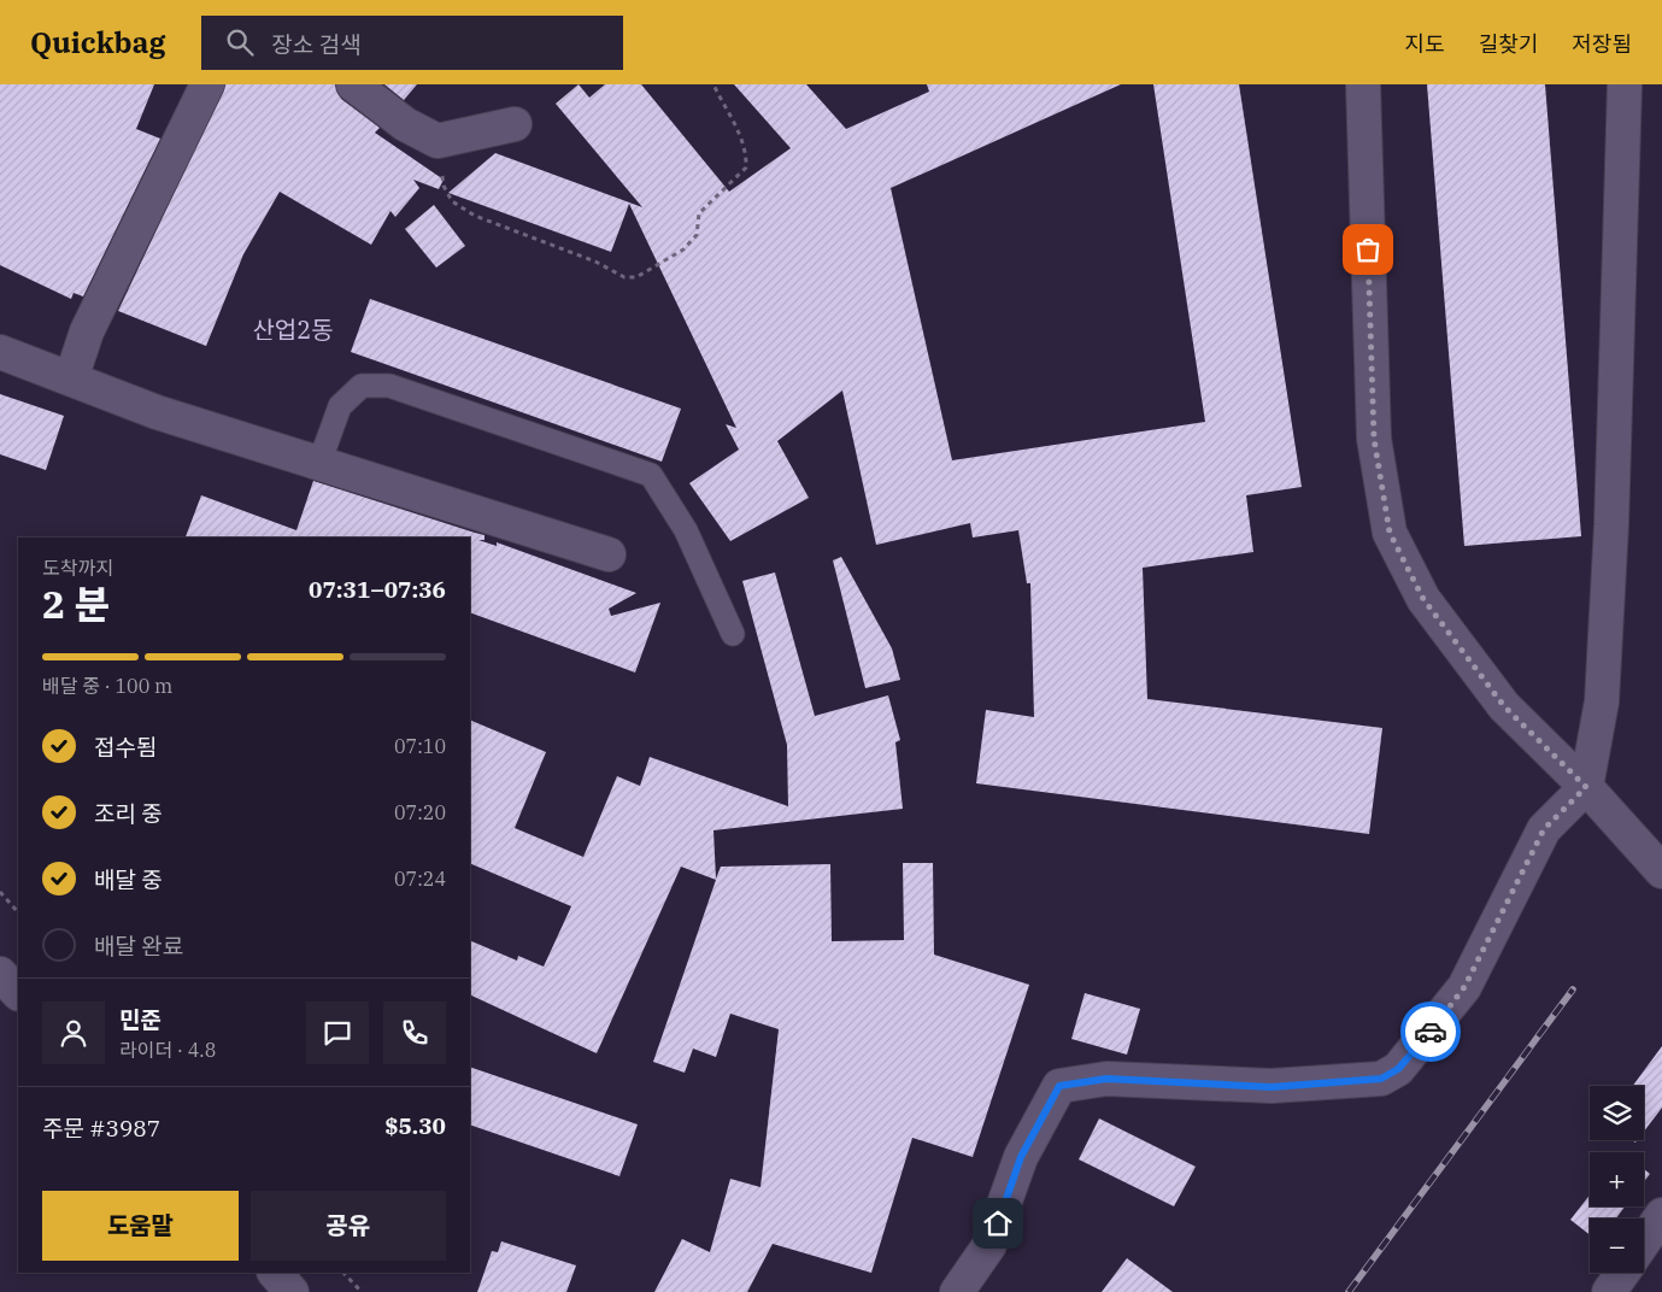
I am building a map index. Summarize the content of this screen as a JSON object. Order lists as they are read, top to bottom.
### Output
{
  "districts": ["산업2동"],
  "page": {
    "header": "Quickbag",
    "search": "장소 검색",
    "nav": ["지도", "길찾기", "저장됨"],
    "heading": ["2 분", "도착까지", "07:31–07:36"],
    "panel": [
      "민준",
      "라이더 · 4.8",
      "주문 #3987",
      "$5.30"
    ],
    "bar": "배달 중 · 100 m",
    "list": [
      ["접수됨", "07:10"],
      ["조리 중", "07:20"],
      ["배달 중", "07:24"],
      "배달 완료"
    ],
    "map_buttons": ["+", "−"],
    "buttons": ["도움말", "공유"]
  }
}
